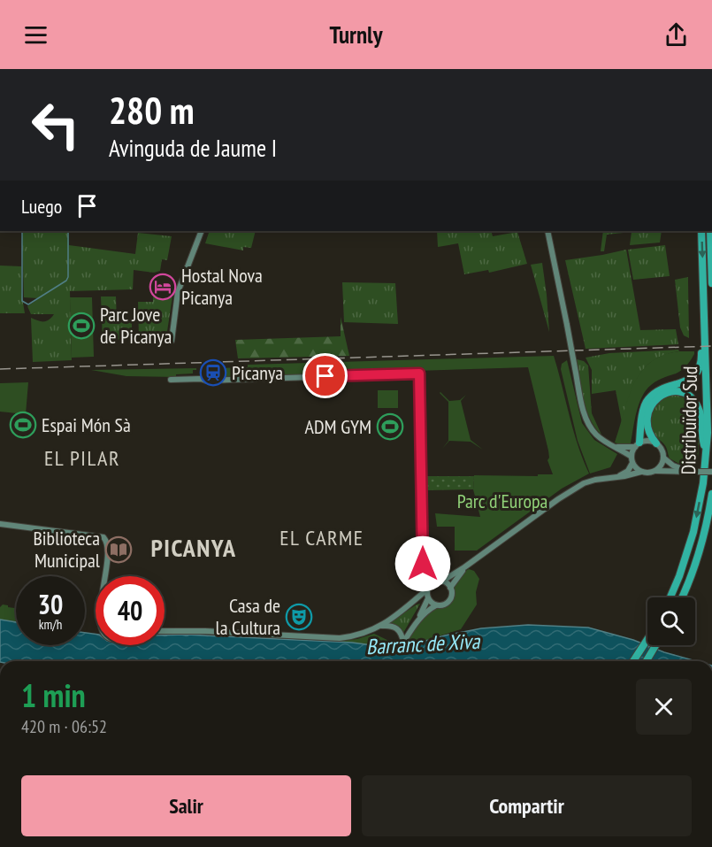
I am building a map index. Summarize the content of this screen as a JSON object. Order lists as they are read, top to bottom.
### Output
{
  "streets": {
    "highway": ["Distribuïdor Sud"]
  },
  "districts": ["EL PILAR", "EL CARME", "PICANYA"],
  "water": ["Barranc de Xiva"],
  "parks": ["Parc d'Europa"],
  "places": {
    "hotel": ["Hostal Nova Picanya"],
    "sports": ["Parc Jove de Picanya", "Espai Món Sà", "ADM GYM"],
    "station": ["Picanya"],
    "library": ["Biblioteca Municipal"],
    "theatre": ["Casa de la Cultura"]
  },
  "page": {
    "header": "Turnly",
    "turn": ["280 m", "Avinguda de Jaume I"],
    "then": "Luego",
    "speed": "30 km/h",
    "limit": "40",
    "heading": ["1 min", "420 m · 06:52"],
    "buttons": ["Salir", "Compartir"]
  }
}
